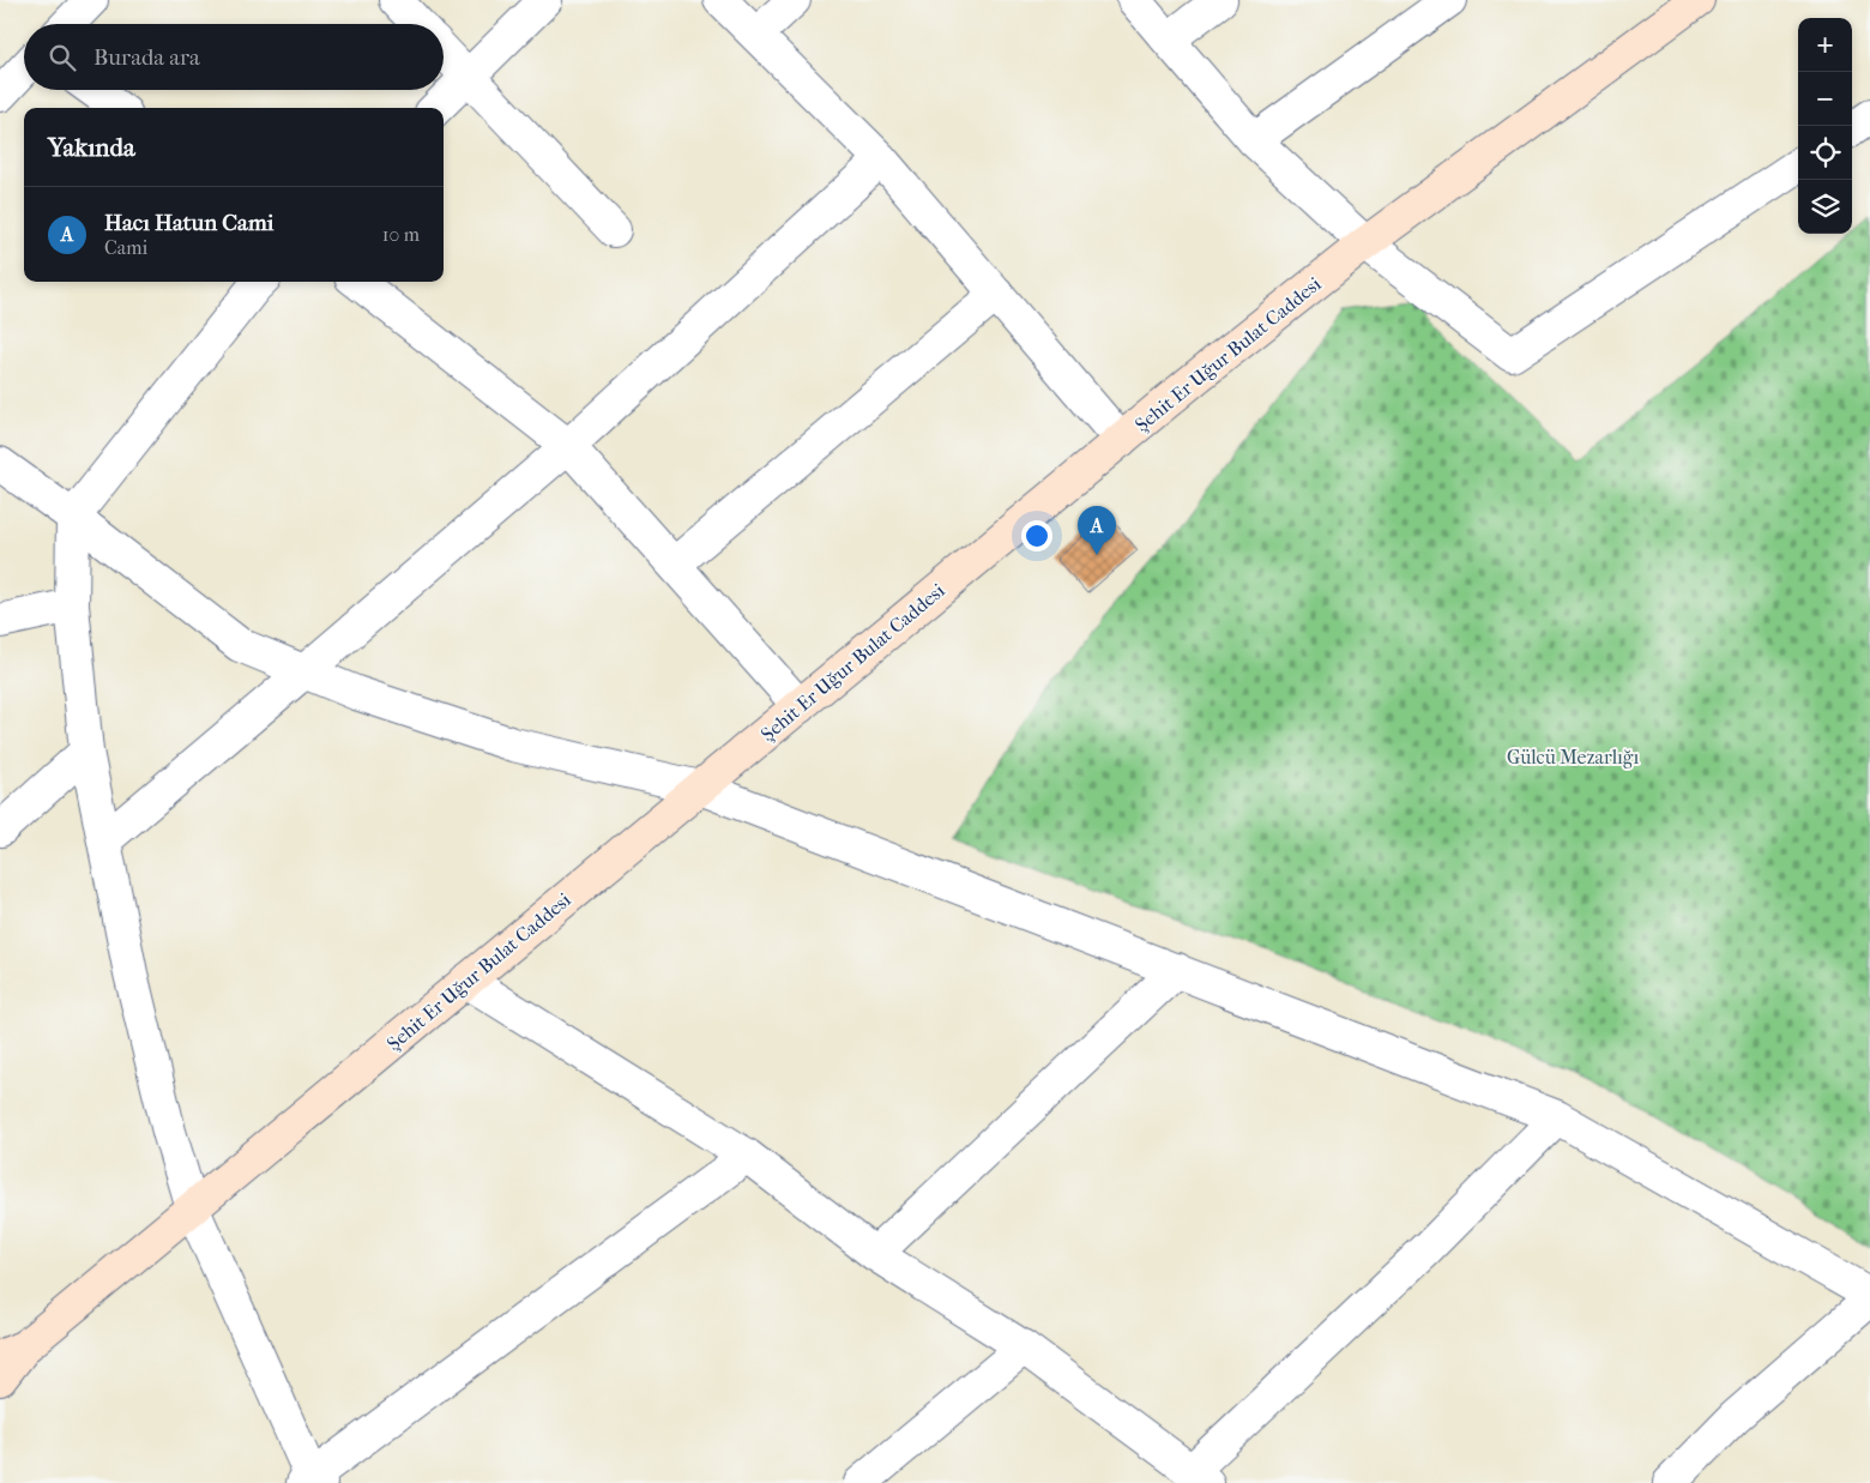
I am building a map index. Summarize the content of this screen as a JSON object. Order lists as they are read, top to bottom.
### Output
{
  "streets": {
    "main road": ["Şehit Er Uğur Bulat Caddesi"]
  },
  "parks": ["Gülcü Mezarlığı"],
  "page": {
    "map_buttons": ["+", "−"],
    "search": "Burada ara",
    "heading": "Yakında",
    "list": [
      {
        "mark": "A",
        "name": "Hacı Hatun Cami",
        "note": "Cami",
        "value": "10 m"
      }
    ],
    "pins": "A"
  }
}
